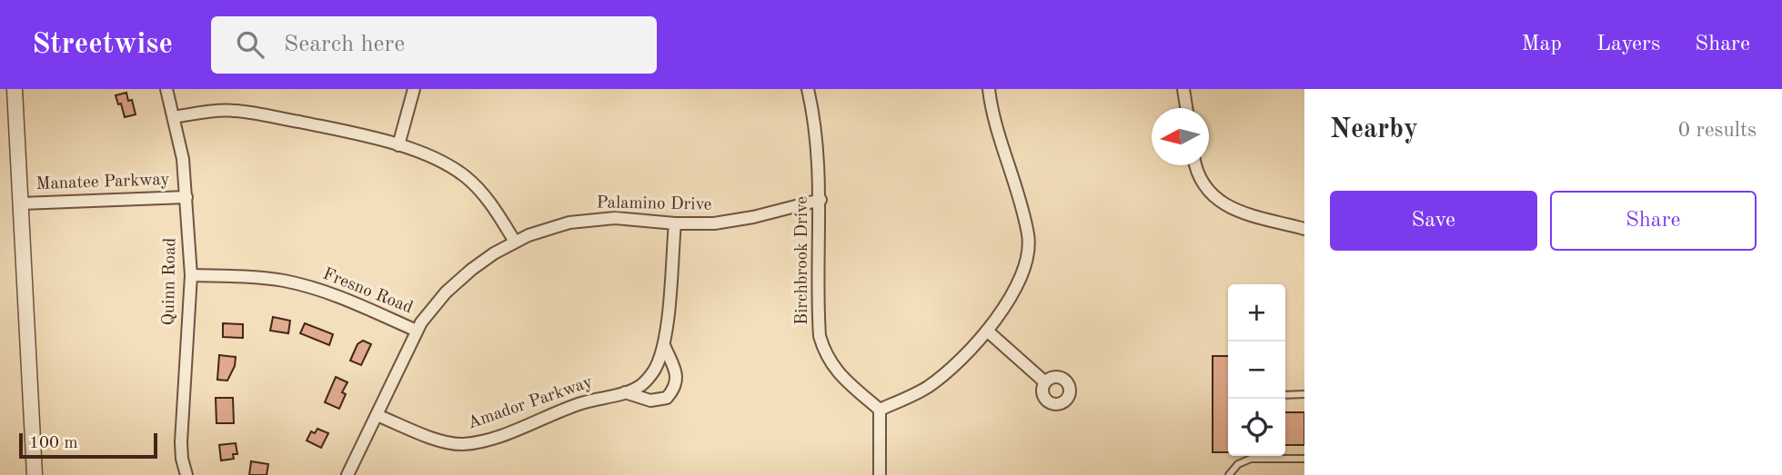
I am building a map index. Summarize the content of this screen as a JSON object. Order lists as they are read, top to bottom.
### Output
{
  "streets": {
    "street": [
      "Manatee Parkway",
      "Palamino Drive",
      "Birchbrook Drive",
      "Quinn Road",
      "Fresno Road",
      "Amador Parkway"
    ]
  },
  "crossings": [
    ["Manatee Parkway", "Quinn Road"],
    ["Palamino Drive", "Birchbrook Drive"],
    ["Palamino Drive", "Fresno Road"],
    ["Palamino Drive", "Amador Parkway"],
    ["Quinn Road", "Fresno Road"]
  ],
  "scale_bar": "100 m",
  "north": "left",
  "page": {
    "header": "Streetwise",
    "search": "Search here",
    "nav": ["Map", "Layers", "Share"],
    "heading": ["Nearby", "0 results"],
    "buttons": ["Save", "Share"],
    "map_buttons": ["+", "−"],
    "scale": "100 m"
  }
}
